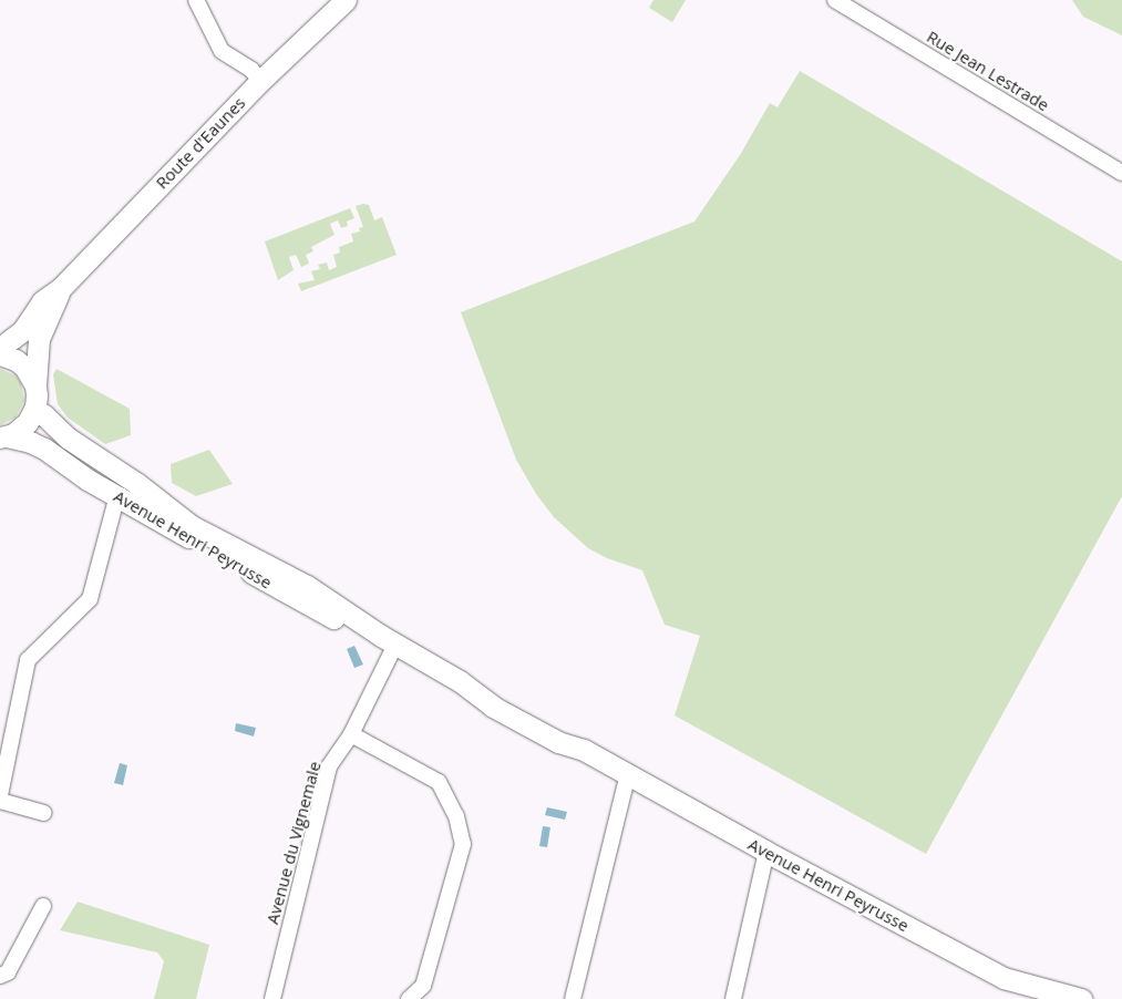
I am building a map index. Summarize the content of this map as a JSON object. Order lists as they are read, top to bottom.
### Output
{
  "streets": {
    "street": [
      "Rue Jean Lestrade",
      "Route d'Eaunes",
      "Avenue Henri Peyrusse",
      "Avenue du Vignemale"
    ]
  },
  "crossings": [
    ["Route d'Eaunes", "Avenue Henri Peyrusse"],
    ["Avenue Henri Peyrusse", "Avenue du Vignemale"]
  ]
}
